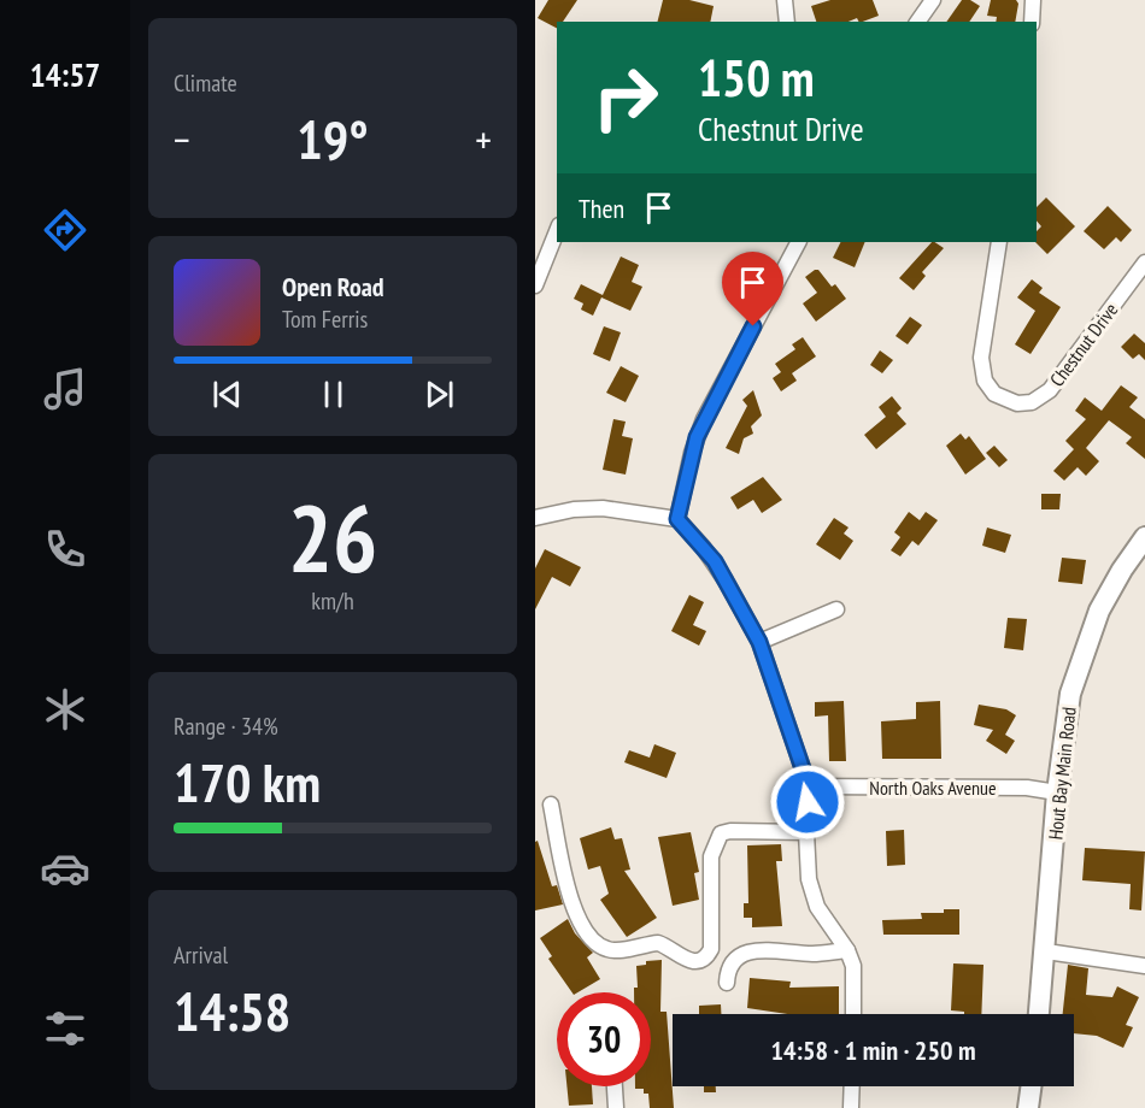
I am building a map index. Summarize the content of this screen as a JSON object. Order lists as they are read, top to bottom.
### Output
{
  "streets": {
    "main road": ["Hout Bay Main Road"],
    "street": ["Chestnut Drive", "North Oaks Avenue"]
  },
  "crossings": [
    ["Hout Bay Main Road", "North Oaks Avenue"]
  ],
  "page": {
    "tabs": "14:57",
    "tile": [
      "Climate",
      ["26", "km/h"],
      ["Range · 34%", "170 km"],
      ["Arrival", "14:58"]
    ],
    "turn": ["150 m", "Chestnut Drive"],
    "heat": ["−", "19°", "+"],
    "then": "Then",
    "song": ["Open Road", "Tom Ferris"],
    "limit": "30",
    "trip": "14:58 · 1 min · 250 m"
  }
}
